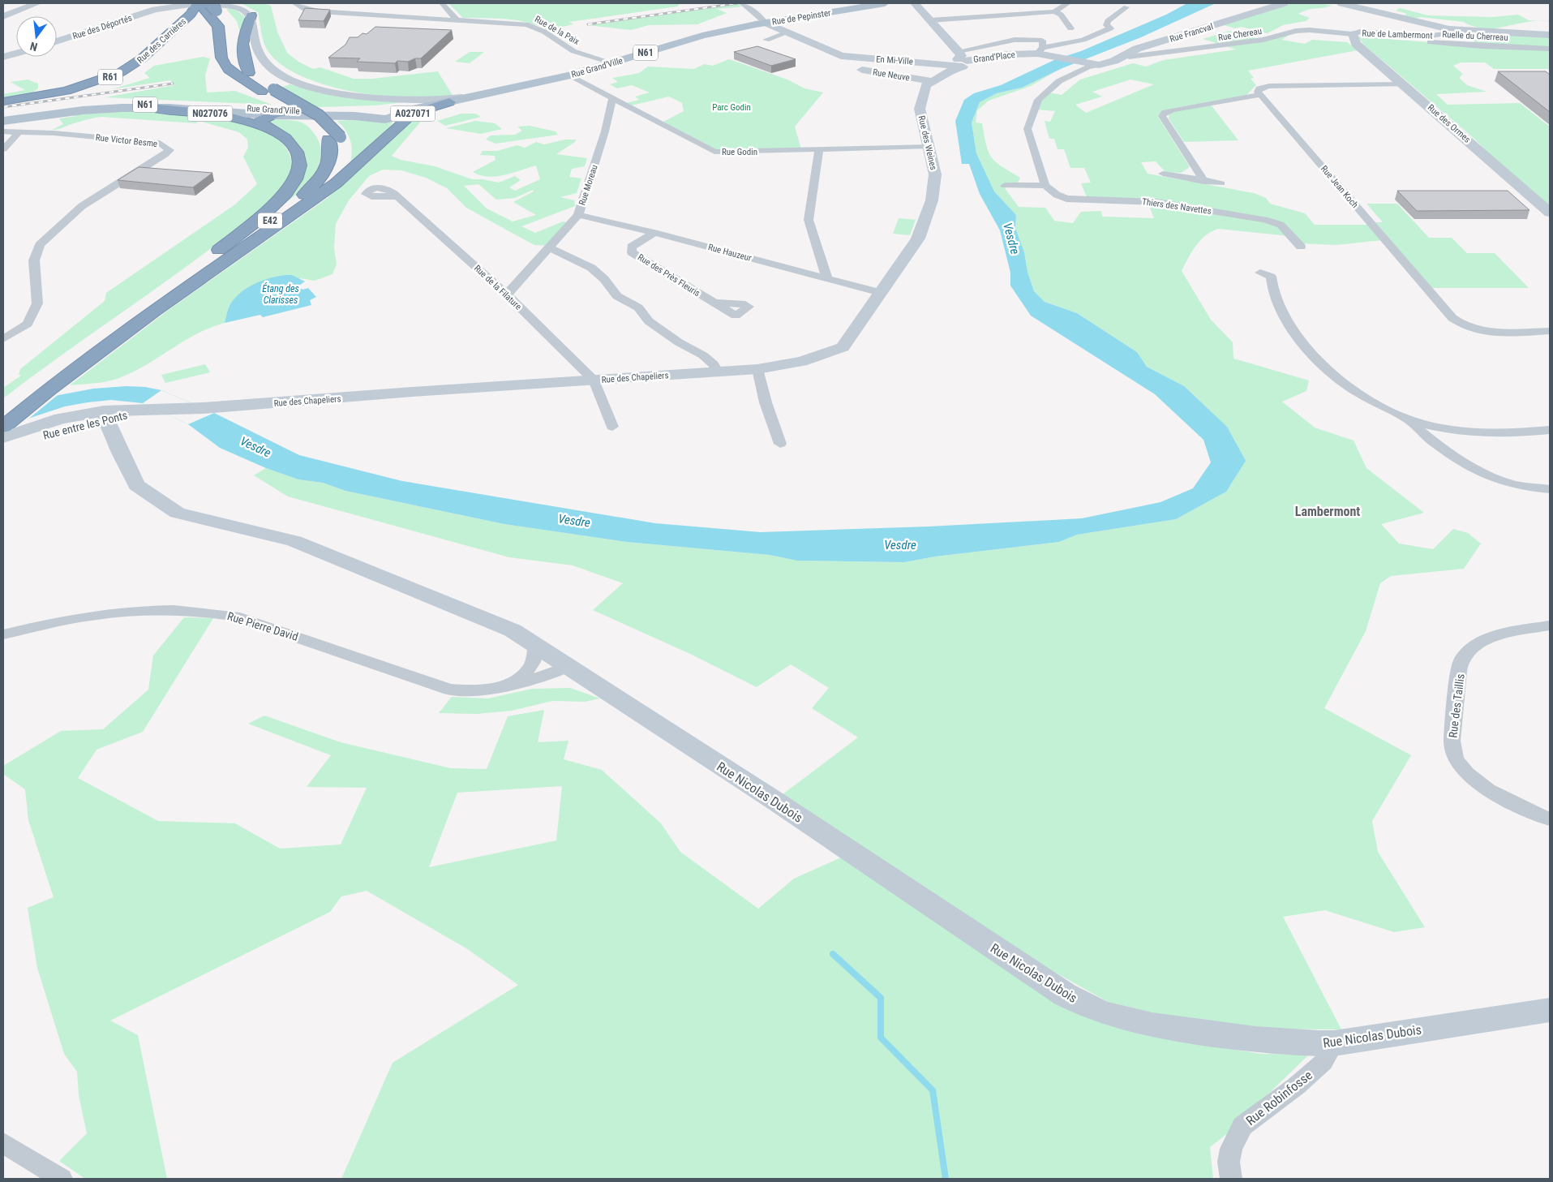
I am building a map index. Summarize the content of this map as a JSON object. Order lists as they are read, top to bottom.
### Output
{
  "streets": {
    "highway": [
      "Rue des Carrières",
      "R61",
      "N027076",
      "A027071",
      "E42"
    ],
    "main road": ["Rue de Pepinster", "N61", "Rue Grand'Ville"],
    "street": [
      "Rue des Déportés",
      "Rue de la Paix",
      "Rue Francval",
      "Rue Chereau",
      "Rue de Lambermont",
      "Ruelle du Cherreau",
      "Grand'Place",
      "En Mi-Ville",
      "Rue Neuve",
      "Rue des Ormes",
      "Rue Victor Besme",
      "Rue des Weines",
      "Rue Godin",
      "Rue Moreau",
      "Rue Jean Koch",
      "Thiers des Navettes",
      "Rue Hauzeur",
      "Rue des Près Fleuris",
      "Rue de la Filature",
      "Rue des Chapeliers",
      "Rue entre les Ponts",
      "Rue Pierre David",
      "Rue des Taillis",
      "Rue Nicolas Dubois",
      "Rue Robinfosse"
    ]
  },
  "crossings": [
    ["Rue de Pepinster", "En Mi-Ville"],
    ["Rue de Pepinster", "Rue Grand'Ville"],
    ["Rue de la Paix", "Rue Grand'Ville"],
    ["Rue Francval", "Grand'Place"],
    ["Rue Chereau", "Rue de Lambermont"],
    ["Rue Chereau", "Ruelle du Cherreau"],
    ["Rue Chereau", "Rue des Ormes"],
    ["Rue de Lambermont", "Ruelle du Cherreau"],
    ["Rue de Lambermont", "Rue des Ormes"],
    ["Ruelle du Cherreau", "Rue des Ormes"],
    ["N61", "N027076"],
    ["Grand'Place", "En Mi-Ville"],
    ["Grand'Place", "Rue Neuve"],
    ["Grand'Place", "Rue des Weines"],
    ["En Mi-Ville", "Rue Grand'Ville"],
    ["En Mi-Ville", "Rue Neuve"],
    ["Rue Grand'Ville", "N027076"],
    ["Rue Grand'Ville", "A027071"],
    ["Rue Grand'Ville", "Rue Godin"],
    ["Rue Neuve", "Rue des Weines"],
    ["N027076", "E42"],
    ["Rue des Weines", "Rue Godin"],
    ["Rue des Weines", "Rue des Chapeliers"],
    ["Rue Godin", "Rue Moreau"],
    ["Rue Moreau", "Rue Hauzeur"],
    ["Rue Moreau", "Rue de la Filature"],
    ["Rue Hauzeur", "Rue des Près Fleuris"],
    ["Rue Hauzeur", "Rue des Chapeliers"],
    ["Rue de la Filature", "Rue des Chapeliers"],
    ["Rue des Chapeliers", "Rue entre les Ponts"],
    ["Rue Pierre David", "Rue Nicolas Dubois"],
    ["Rue Nicolas Dubois", "Rue Robinfosse"]
  ],
  "districts": ["Lambermont"],
  "water": ["Vesdre", "Étang des Clarisses"],
  "parks": ["Parc Godin"],
  "north": "bottom"
}
